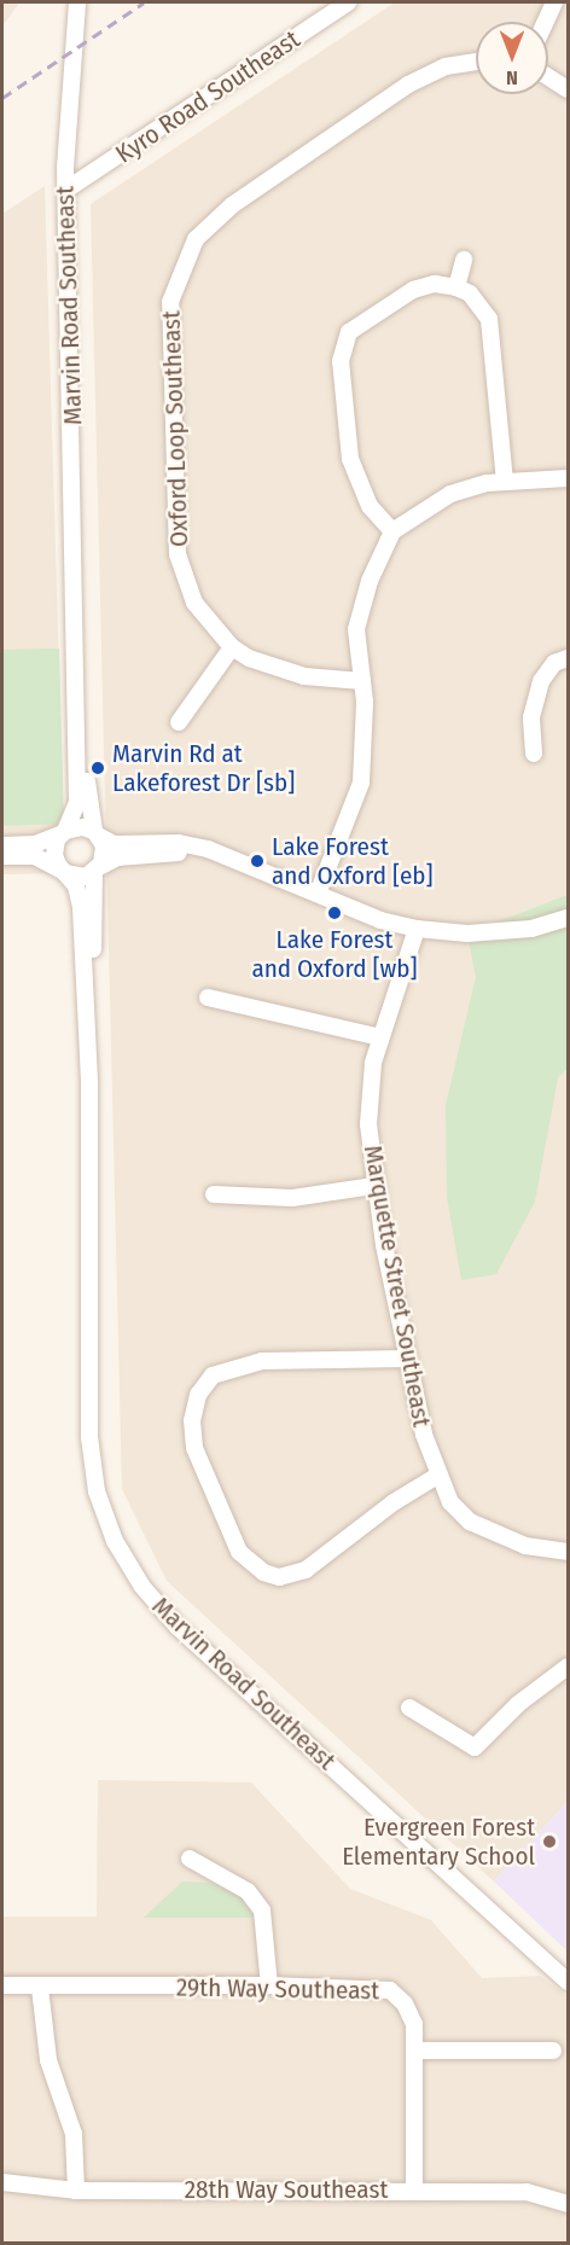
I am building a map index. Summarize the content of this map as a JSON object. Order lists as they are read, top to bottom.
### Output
{
  "streets": {
    "street": [
      "Kyro Road Southeast",
      "Marvin Road Southeast",
      "Oxford Loop Southeast",
      "Marquette Street Southeast",
      "29th Way Southeast",
      "28th Way Southeast"
    ]
  },
  "crossings": [
    ["Kyro Road Southeast", "Marvin Road Southeast"],
    ["29th Way Southeast", "28th Way Southeast"]
  ],
  "places": [
    "Marvin Rd at Lakeforest Dr [sb]",
    "Lake Forest and Oxford [eb]",
    "Lake Forest and Oxford [wb]",
    "Evergreen Forest Elementary School"
  ],
  "north": "bottom"
}
